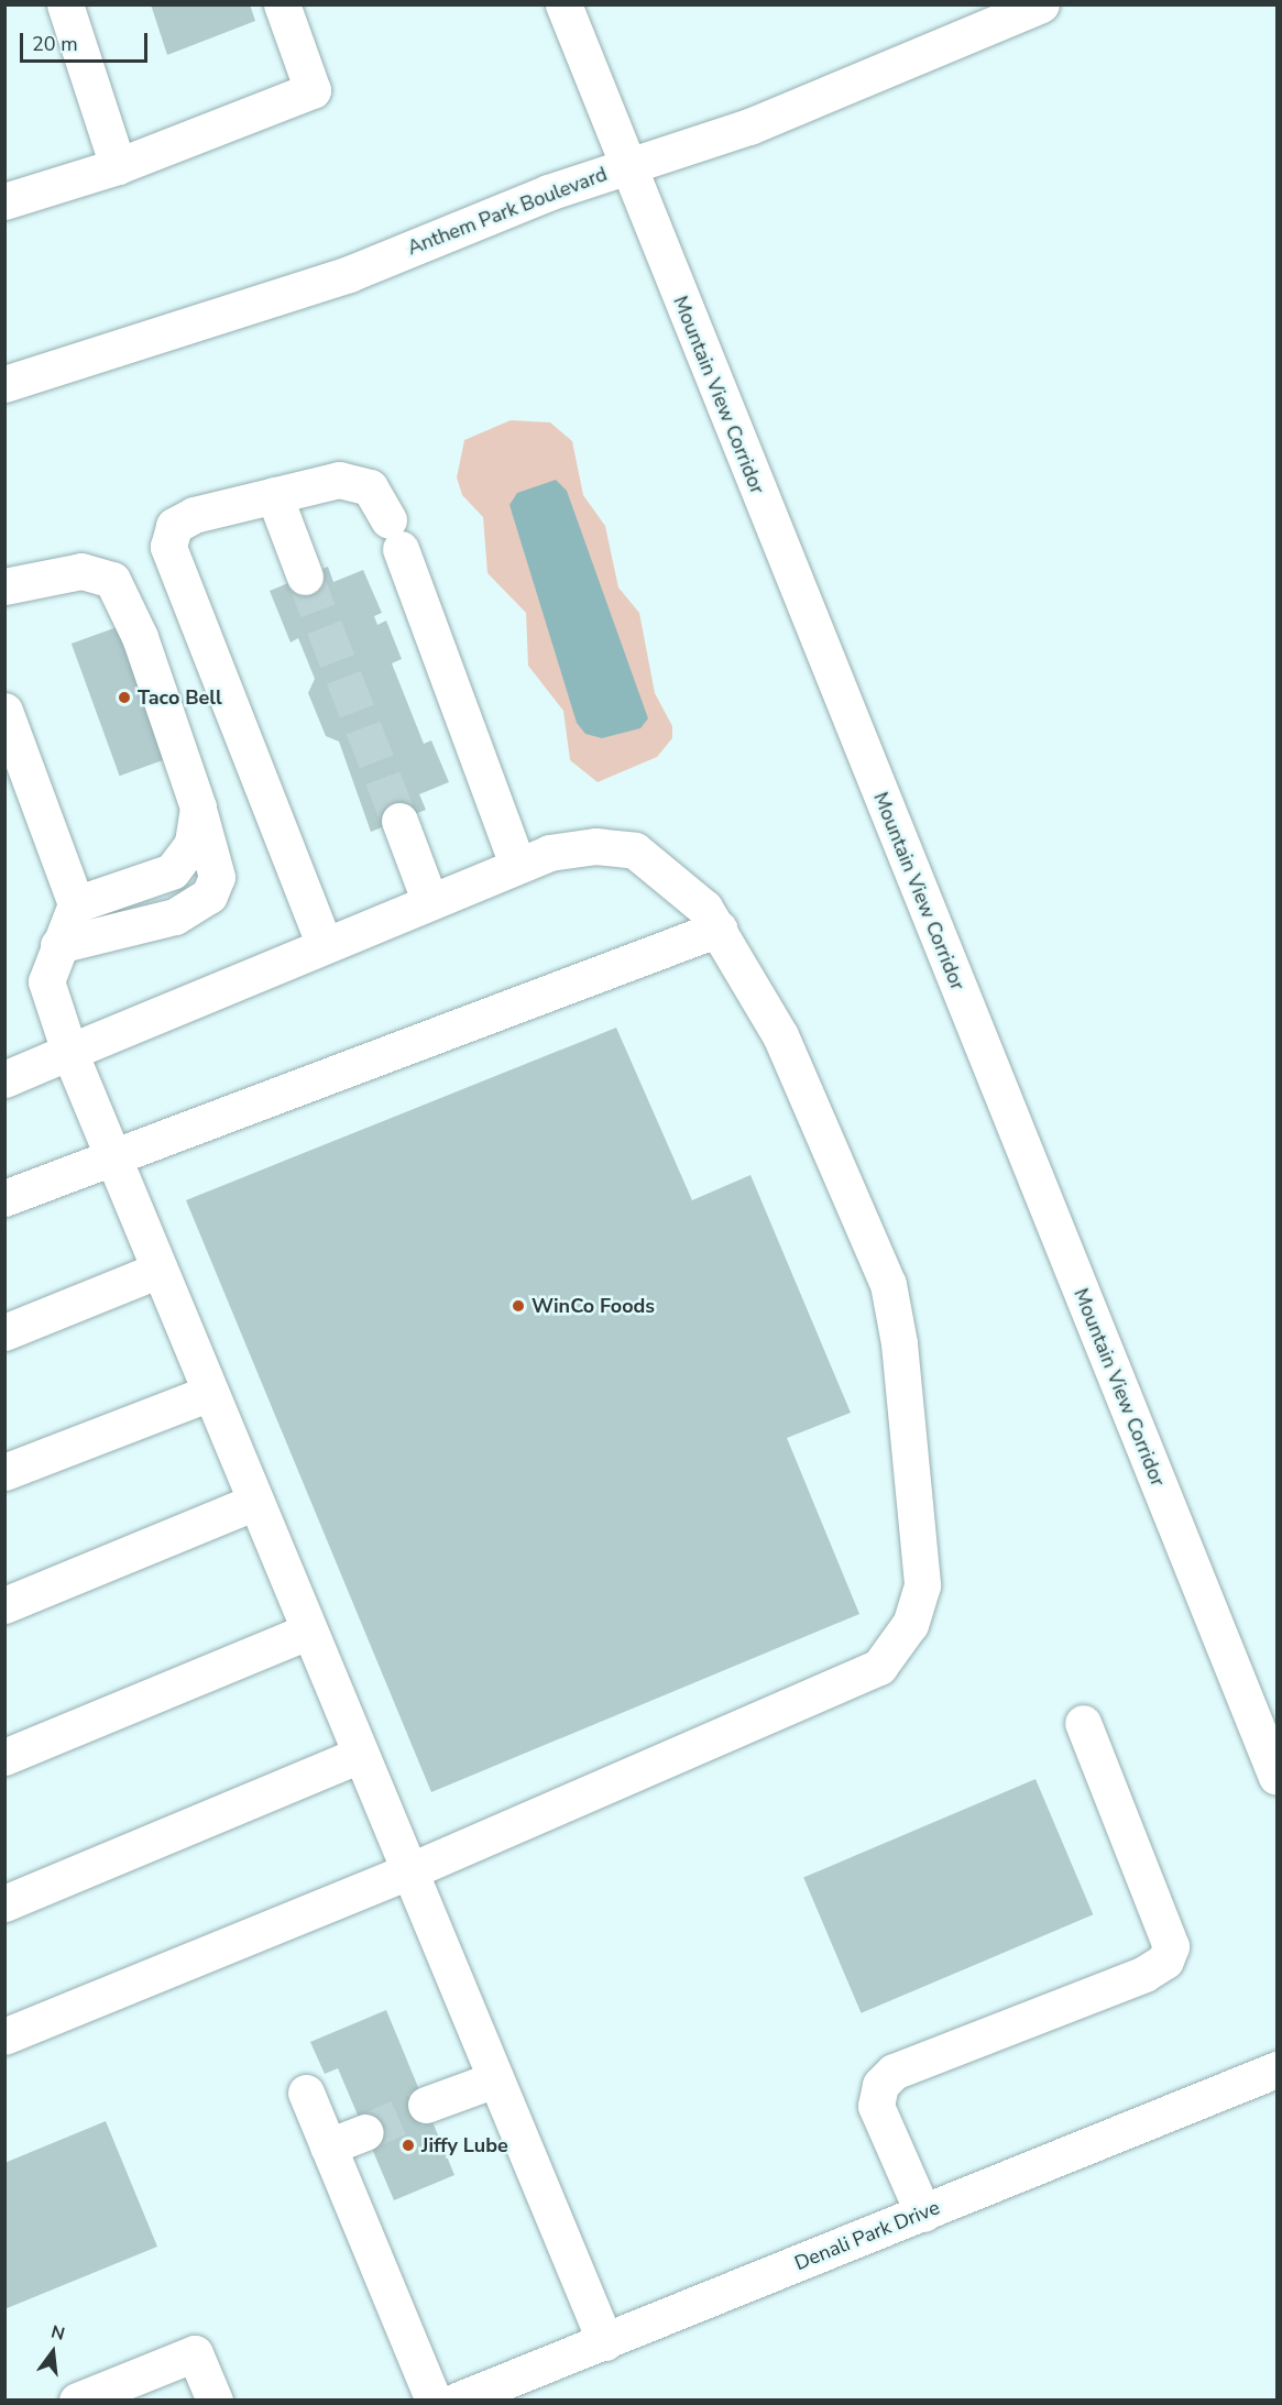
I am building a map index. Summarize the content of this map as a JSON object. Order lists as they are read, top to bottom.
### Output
{
  "streets": {
    "main road": ["Anthem Park Boulevard", "Mountain View Corridor", "Denali Park Drive"]
  },
  "crossings": [
    ["Anthem Park Boulevard", "Mountain View Corridor"]
  ],
  "places": ["Taco Bell", "WinCo Foods", "Jiffy Lube"],
  "scale_bar": "20 m",
  "north": "top"
}
